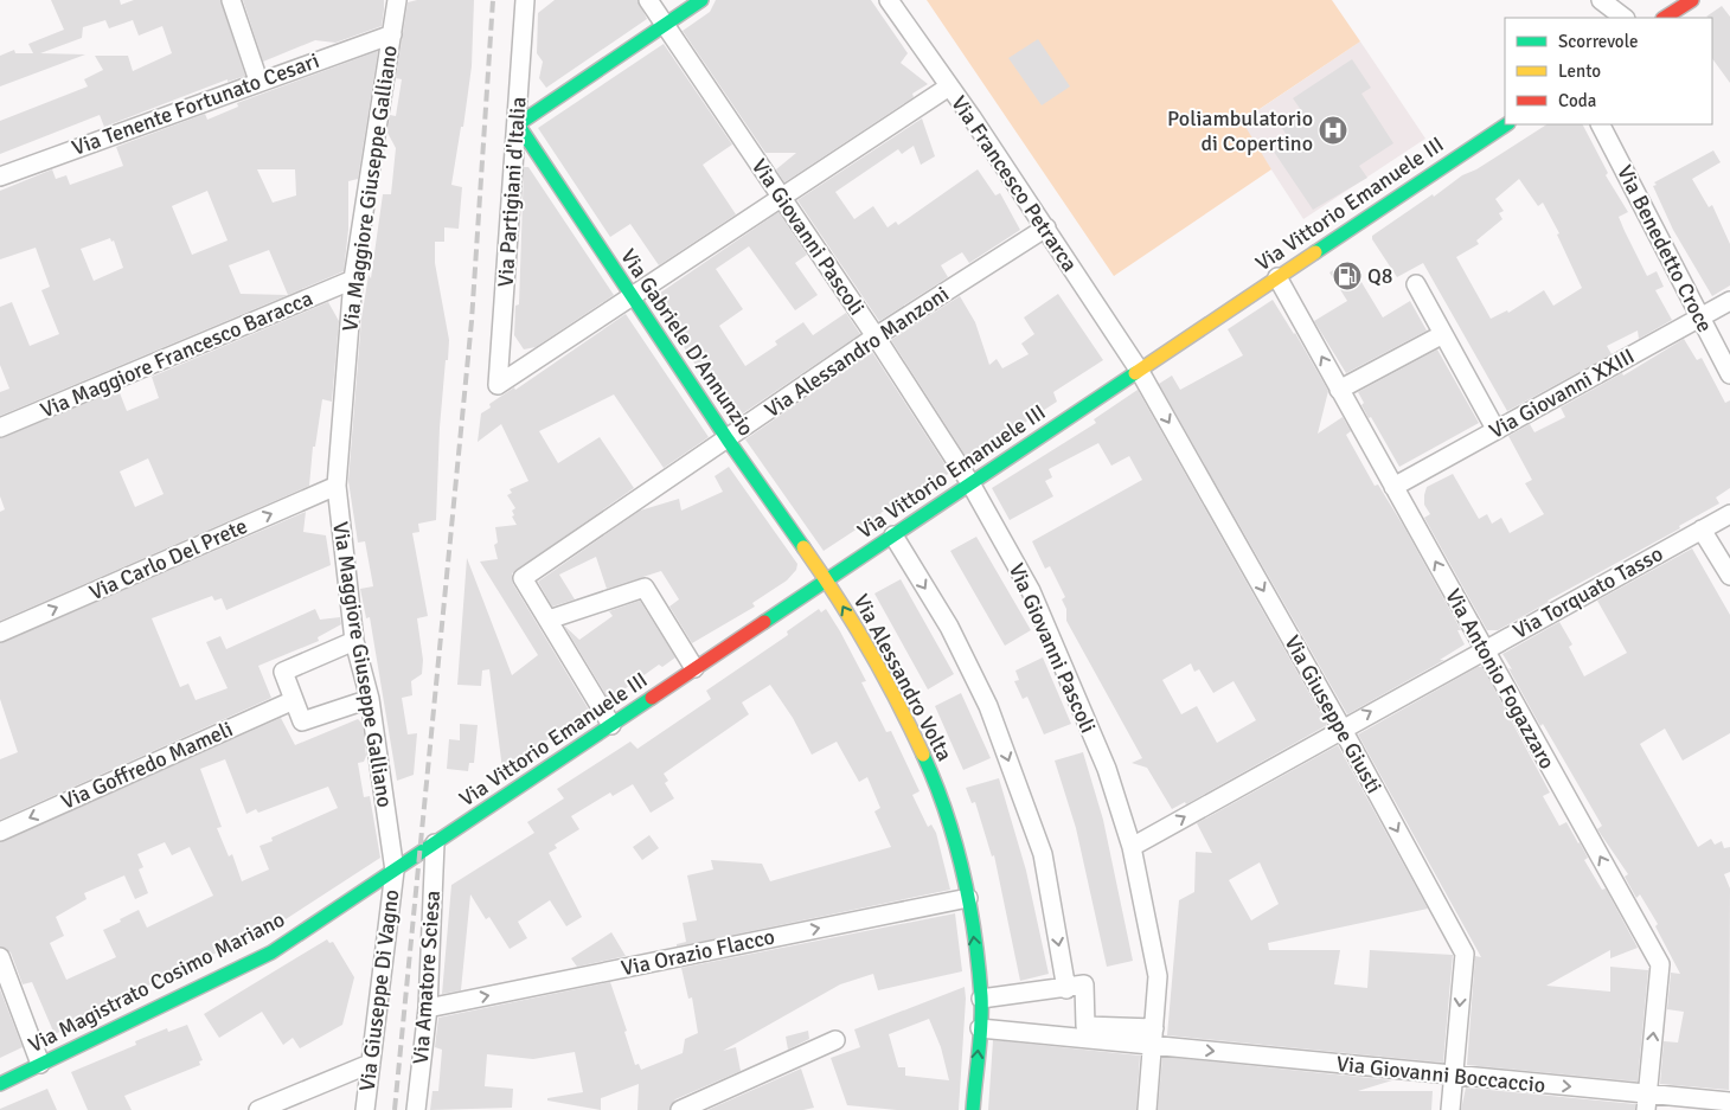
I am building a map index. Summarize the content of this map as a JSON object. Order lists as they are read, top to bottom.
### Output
{
  "streets": {
    "street": [
      "Via Tenente Fortunato Cesari",
      "Via Francesco Petrarca",
      "Via Maggiore Giuseppe Galliano",
      "Via Partigiani d'Italia",
      "Via Vittorio Emanuele III",
      "Via Giovanni Pascoli",
      "Via Benedetto Croce",
      "Via Gabriele D'Annunzio",
      "Via Alessandro Manzoni",
      "Via Maggiore Francesco Baracca",
      "Via Giovanni XXIII",
      "Via Carlo Del Prete",
      "Via Torquato Tasso",
      "Via Alessandro Volta",
      "Via Antonio Fogazzaro",
      "Via Giuseppe Giusti",
      "Via Goffredo Mameli",
      "Via Orazio Flacco",
      "Via Amatore Sciesa",
      "Via Magistrato Cosimo Mariano",
      "Via Giuseppe Di Vagno",
      "Via Giovanni Boccaccio"
    ]
  },
  "crossings": [
    ["Via Tenente Fortunato Cesari", "Via Maggiore Giuseppe Galliano"],
    ["Via Francesco Petrarca", "Via Vittorio Emanuele III"],
    ["Via Francesco Petrarca", "Via Alessandro Manzoni"],
    ["Via Francesco Petrarca", "Via Giuseppe Giusti"],
    ["Via Maggiore Giuseppe Galliano", "Via Maggiore Francesco Baracca"],
    ["Via Maggiore Giuseppe Galliano", "Via Carlo Del Prete"],
    ["Via Maggiore Giuseppe Galliano", "Via Magistrato Cosimo Mariano"],
    ["Via Maggiore Giuseppe Galliano", "Via Giuseppe Di Vagno"],
    ["Via Partigiani d'Italia", "Via Gabriele D'Annunzio"],
    ["Via Vittorio Emanuele III", "Via Giovanni Pascoli"],
    ["Via Vittorio Emanuele III", "Via Gabriele D'Annunzio"],
    ["Via Vittorio Emanuele III", "Via Alessandro Volta"],
    ["Via Vittorio Emanuele III", "Via Antonio Fogazzaro"],
    ["Via Vittorio Emanuele III", "Via Giuseppe Giusti"],
    ["Via Vittorio Emanuele III", "Via Amatore Sciesa"],
    ["Via Vittorio Emanuele III", "Via Magistrato Cosimo Mariano"],
    ["Via Giovanni Pascoli", "Via Alessandro Manzoni"],
    ["Via Giovanni Pascoli", "Via Torquato Tasso"],
    ["Via Giovanni Pascoli", "Via Giovanni Boccaccio"],
    ["Via Benedetto Croce", "Via Giovanni XXIII"],
    ["Via Gabriele D'Annunzio", "Via Alessandro Manzoni"],
    ["Via Gabriele D'Annunzio", "Via Alessandro Volta"],
    ["Via Giovanni XXIII", "Via Antonio Fogazzaro"],
    ["Via Torquato Tasso", "Via Antonio Fogazzaro"],
    ["Via Torquato Tasso", "Via Giuseppe Giusti"],
    ["Via Alessandro Volta", "Via Orazio Flacco"],
    ["Via Antonio Fogazzaro", "Via Giovanni Boccaccio"],
    ["Via Giuseppe Giusti", "Via Giovanni Boccaccio"],
    ["Via Orazio Flacco", "Via Amatore Sciesa"],
    ["Via Magistrato Cosimo Mariano", "Via Giuseppe Di Vagno"]
  ],
  "one_way": [
    "Via Carlo Del Prete",
    "Via Torquato Tasso",
    "Via Antonio Fogazzaro",
    "Via Giuseppe Giusti",
    "Via Goffredo Mameli",
    "Via Giovanni Boccaccio"
  ],
  "places": {
    "hospital": ["Poliambulatorio di Copertino"],
    "fuel station": ["Q8"]
  },
  "legend": ["Scorrevole", "Lento", "Coda"]
}
